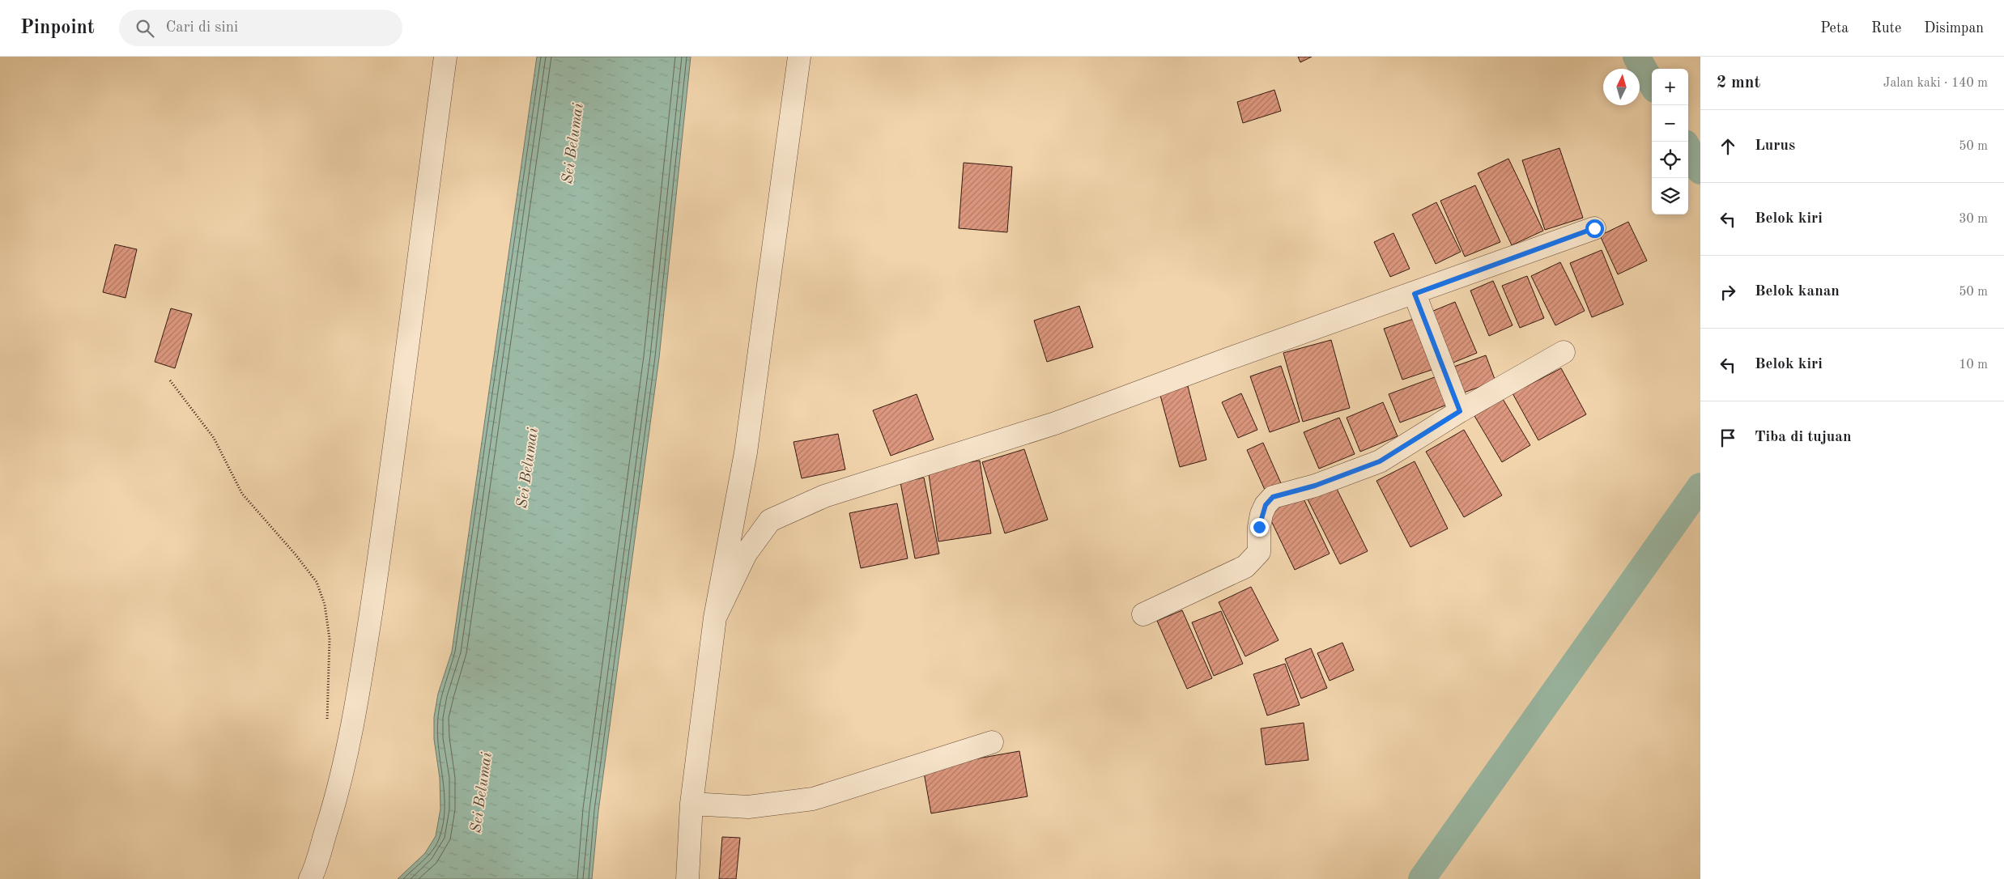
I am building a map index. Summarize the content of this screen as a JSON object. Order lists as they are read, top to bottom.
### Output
{
  "water": ["Sei Belumai"],
  "north": "top",
  "page": {
    "header": "Pinpoint",
    "search": "Cari di sini",
    "nav": ["Peta", "Rute", "Disimpan"],
    "heading": ["2 mnt", "Jalan kaki · 140 m"],
    "map_buttons": ["+", "−"],
    "list": [
      ["Lurus", "50 m"],
      ["Belok kiri", "30 m"],
      ["Belok kanan", "50 m"],
      ["Belok kiri", "10 m"],
      "Tiba di tujuan"
    ]
  }
}
